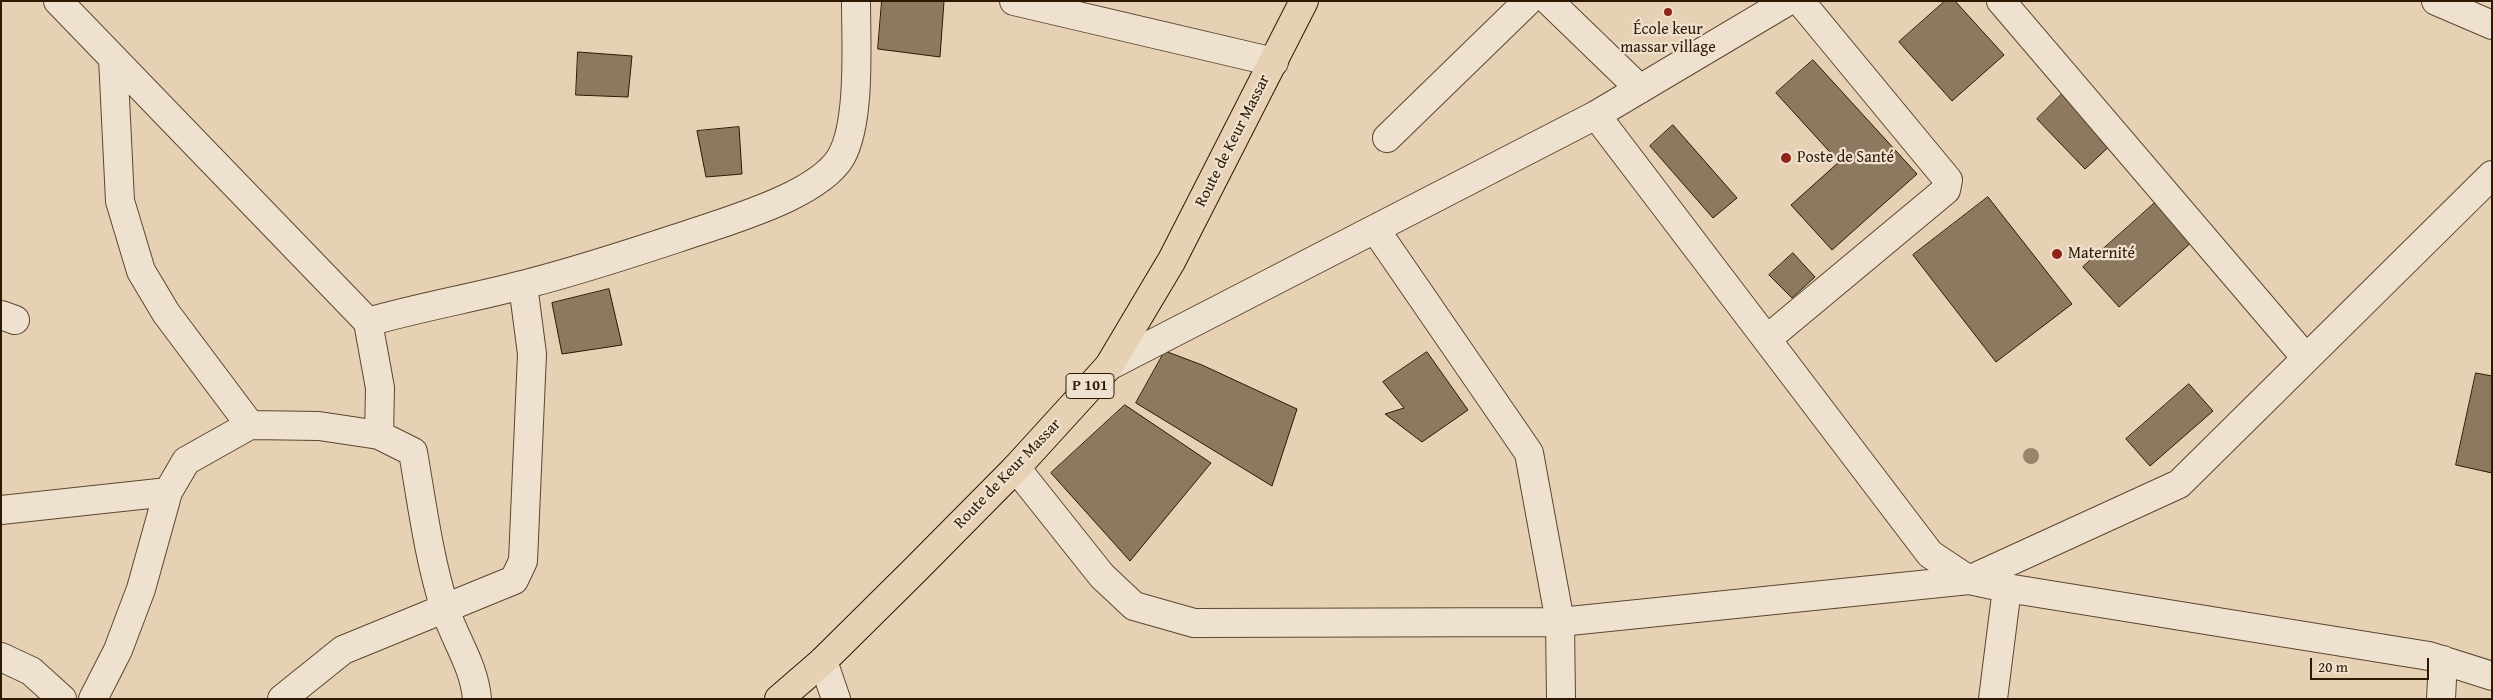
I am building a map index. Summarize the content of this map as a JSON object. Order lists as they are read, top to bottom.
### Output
{
  "streets": {
    "main road": ["Route de Keur Massar", "P 101"]
  },
  "places": ["École keur massar village", "Poste de Santé", "Maternité"],
  "scale_bar": "20 m"
}
